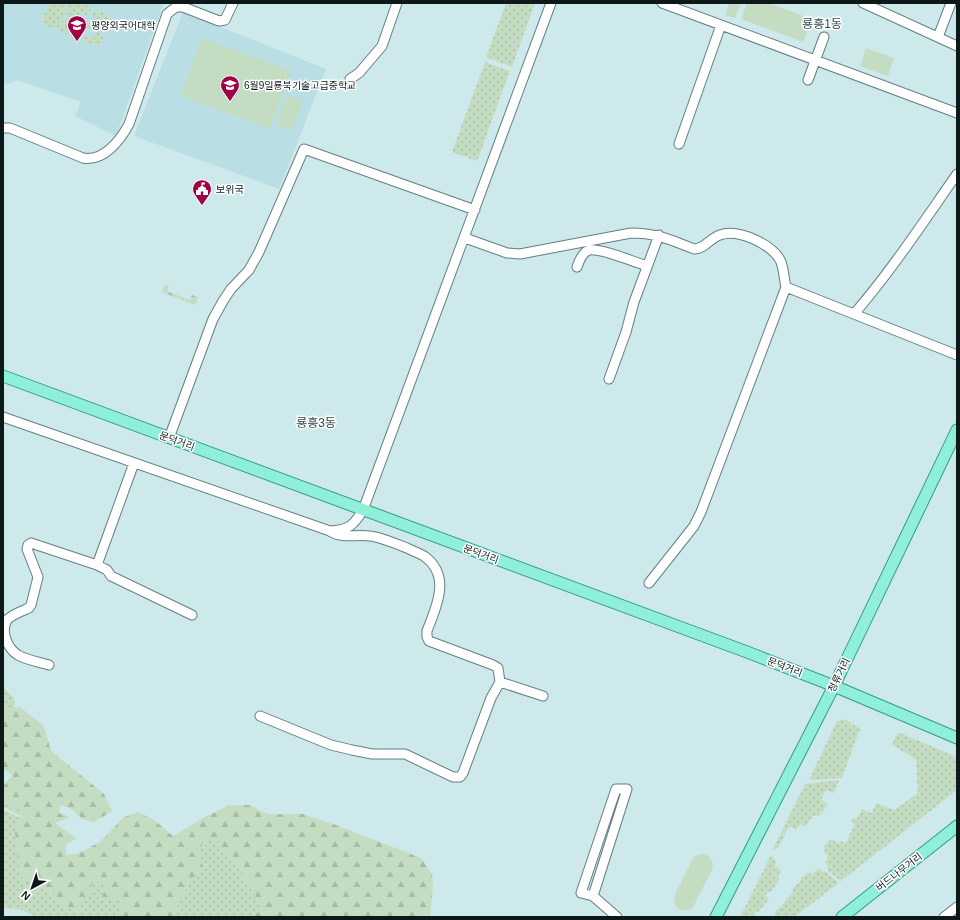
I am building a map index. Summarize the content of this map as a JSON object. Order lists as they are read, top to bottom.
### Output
{
  "streets": {
    "main road": ["문덕거리", "청류거리", "버드나무거리"]
  },
  "crossings": [
    ["문덕거리", "청류거리"]
  ],
  "districts": ["룡흥1동", "룡흥3동"],
  "places": {
    "school or university": ["평양외국어대학", "6월9일룡북기술고급중학교"],
    "public building": ["보위국"]
  },
  "north": "bottom left"
}
